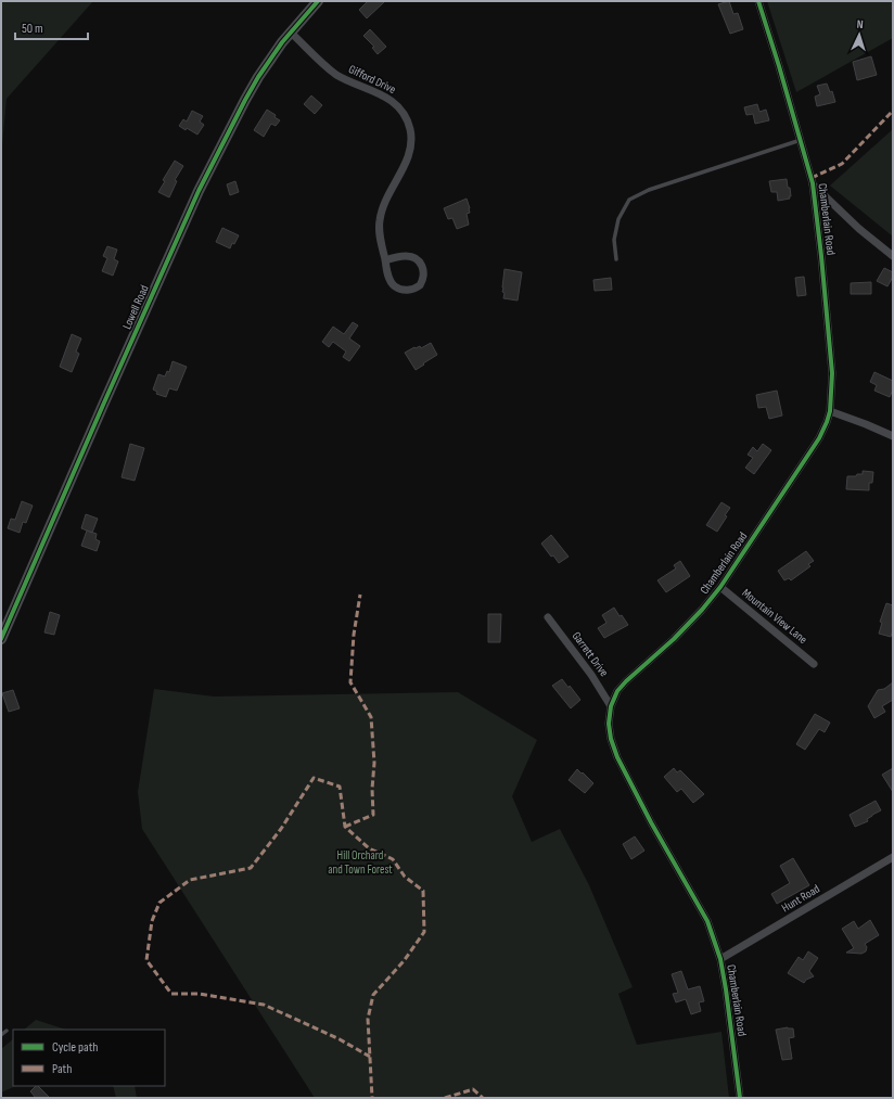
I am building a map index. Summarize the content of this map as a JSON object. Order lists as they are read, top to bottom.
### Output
{
  "streets": {
    "street": [
      "Gifford Drive",
      "Chamberlain Road",
      "Lowell Road",
      "Mountain View Lane",
      "Garrett Drive",
      "Hunt Road"
    ]
  },
  "crossings": [
    ["Gifford Drive", "Lowell Road"],
    ["Chamberlain Road", "Mountain View Lane"],
    ["Chamberlain Road", "Garrett Drive"],
    ["Chamberlain Road", "Hunt Road"]
  ],
  "parks": ["Hill Orchard and Town Forest"],
  "legend": ["Cycle path", "Path"],
  "scale_bar": "50 m",
  "north": "top"
}
